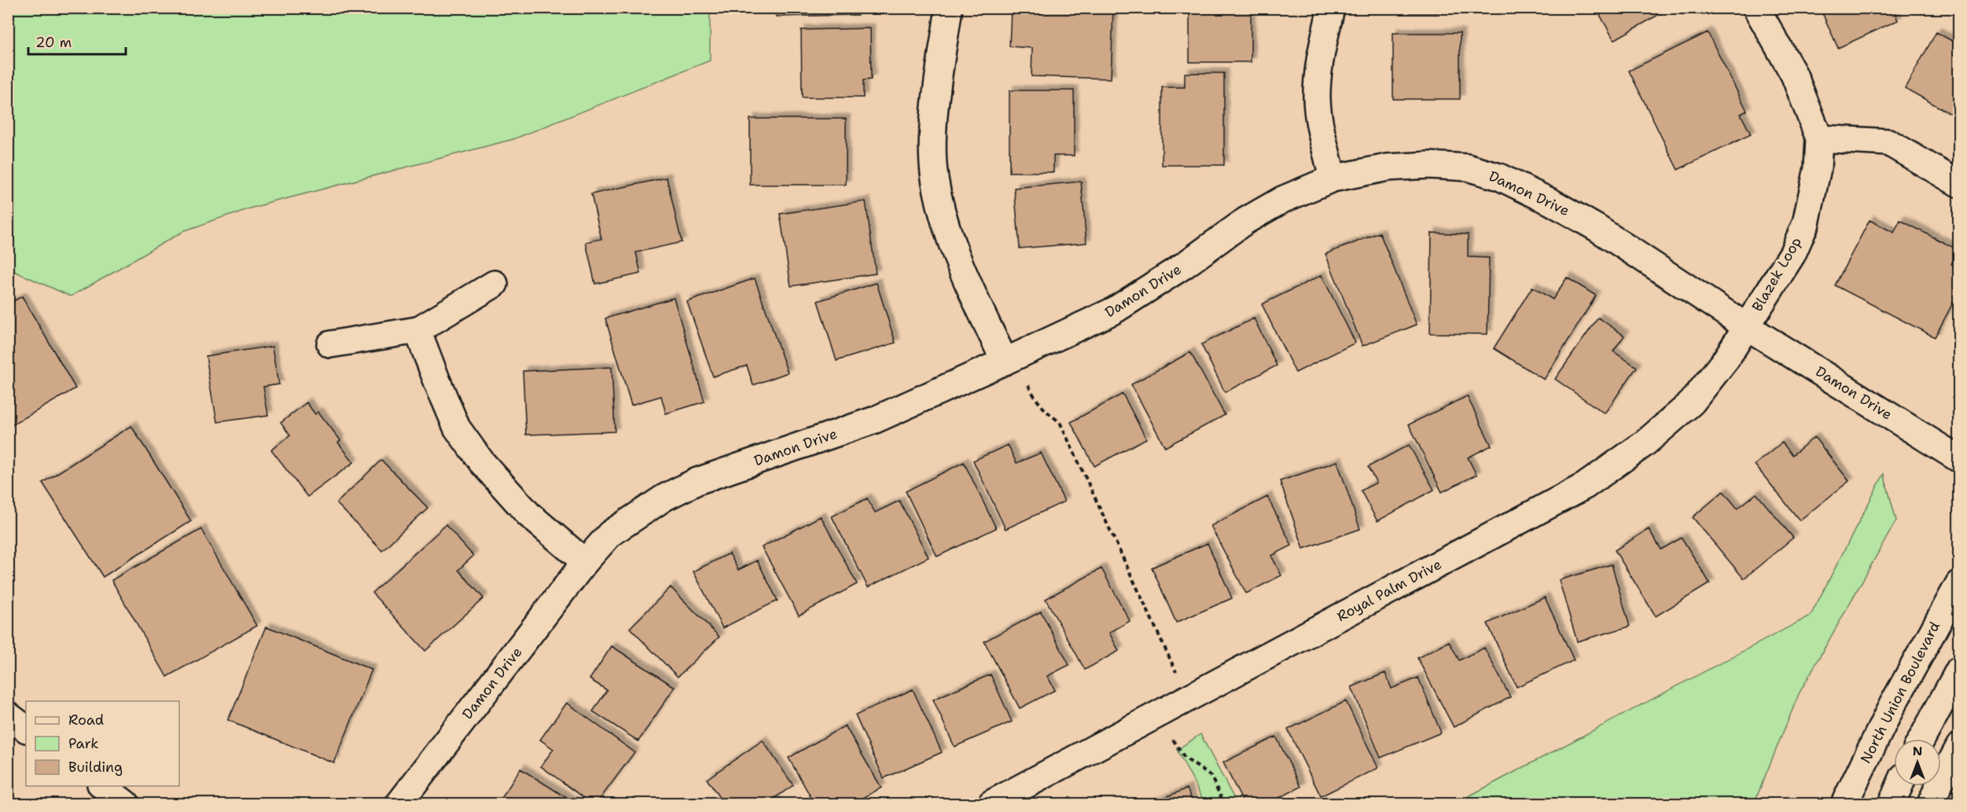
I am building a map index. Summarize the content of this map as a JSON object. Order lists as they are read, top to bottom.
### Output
{
  "streets": {
    "street": [
      "Damon Drive",
      "Blazek Loop",
      "Royal Palm Drive",
      "North Union Boulevard"
    ]
  },
  "crossings": [
    ["Damon Drive", "Blazek Loop"],
    ["Damon Drive", "Royal Palm Drive"],
    ["Blazek Loop", "Royal Palm Drive"]
  ],
  "legend": ["Road", "Park", "Building"],
  "scale_bar": "20 m",
  "north": "top"
}
